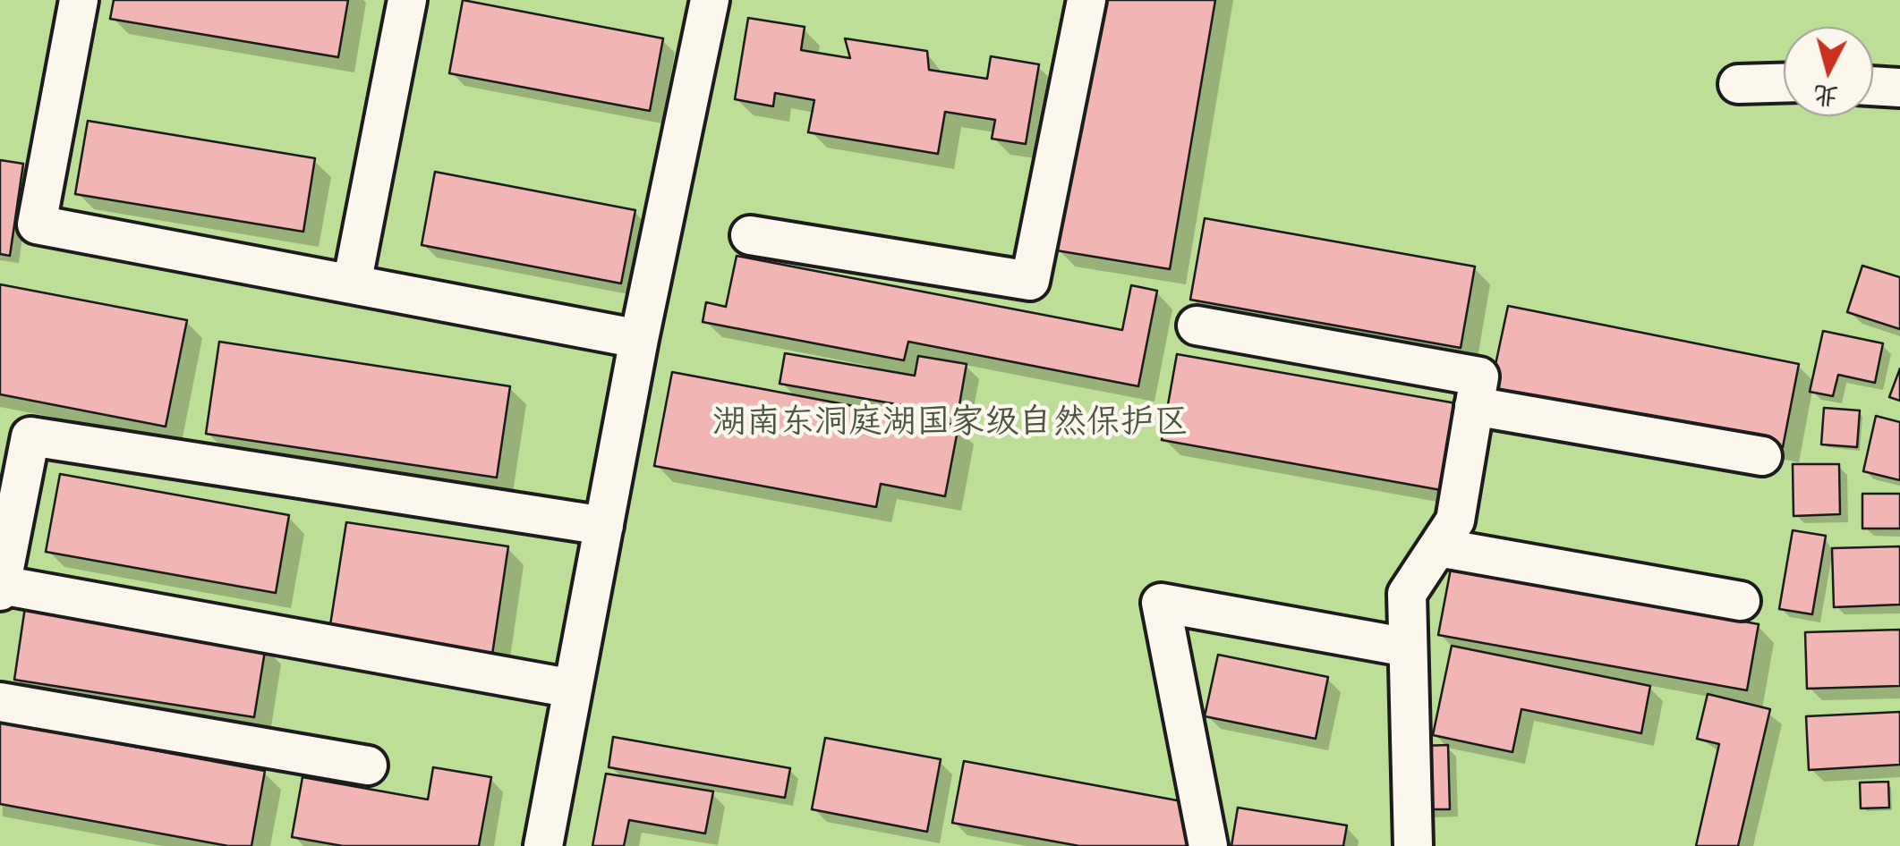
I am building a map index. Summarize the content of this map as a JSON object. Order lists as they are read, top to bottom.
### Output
{
  "parks": ["湖南东洞庭湖国家级自然保护区"],
  "north": "bottom"
}
